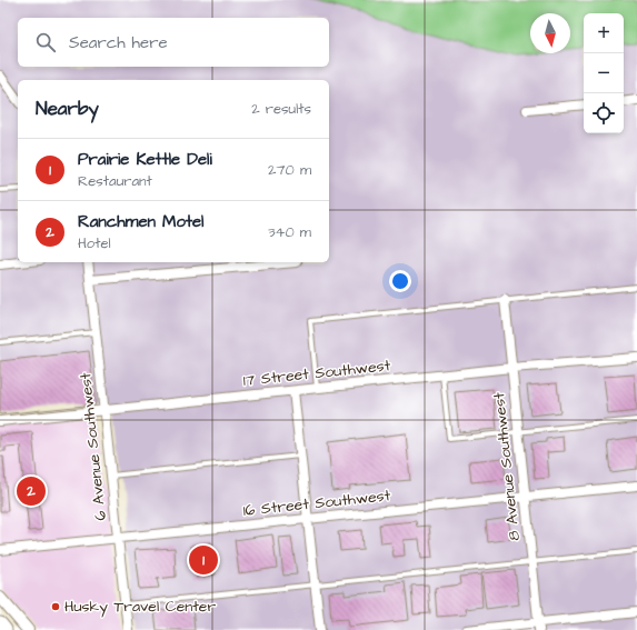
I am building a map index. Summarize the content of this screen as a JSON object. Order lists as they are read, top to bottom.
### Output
{
  "streets": {
    "street": [
      "17 Street Southwest",
      "6 Avenue Southwest",
      "8 Avenue Southwest",
      "16 Street Southwest"
    ]
  },
  "crossings": [
    ["17 Street Southwest", "6 Avenue Southwest"],
    ["17 Street Southwest", "8 Avenue Southwest"],
    ["6 Avenue Southwest", "16 Street Southwest"],
    ["8 Avenue Southwest", "16 Street Southwest"]
  ],
  "places": ["Husky Travel Center"],
  "north": "bottom",
  "page": {
    "map_buttons": ["+", "−"],
    "search": "Search here",
    "heading": ["Nearby", "2 results"],
    "list": [
      {
        "mark": "1",
        "name": "Prairie Kettle Deli",
        "note": "Restaurant",
        "value": "270 m"
      },
      {
        "mark": "2",
        "name": "Ranchmen Motel",
        "note": "Hotel",
        "value": "340 m"
      }
    ],
    "pins": ["2", "1"]
  }
}
